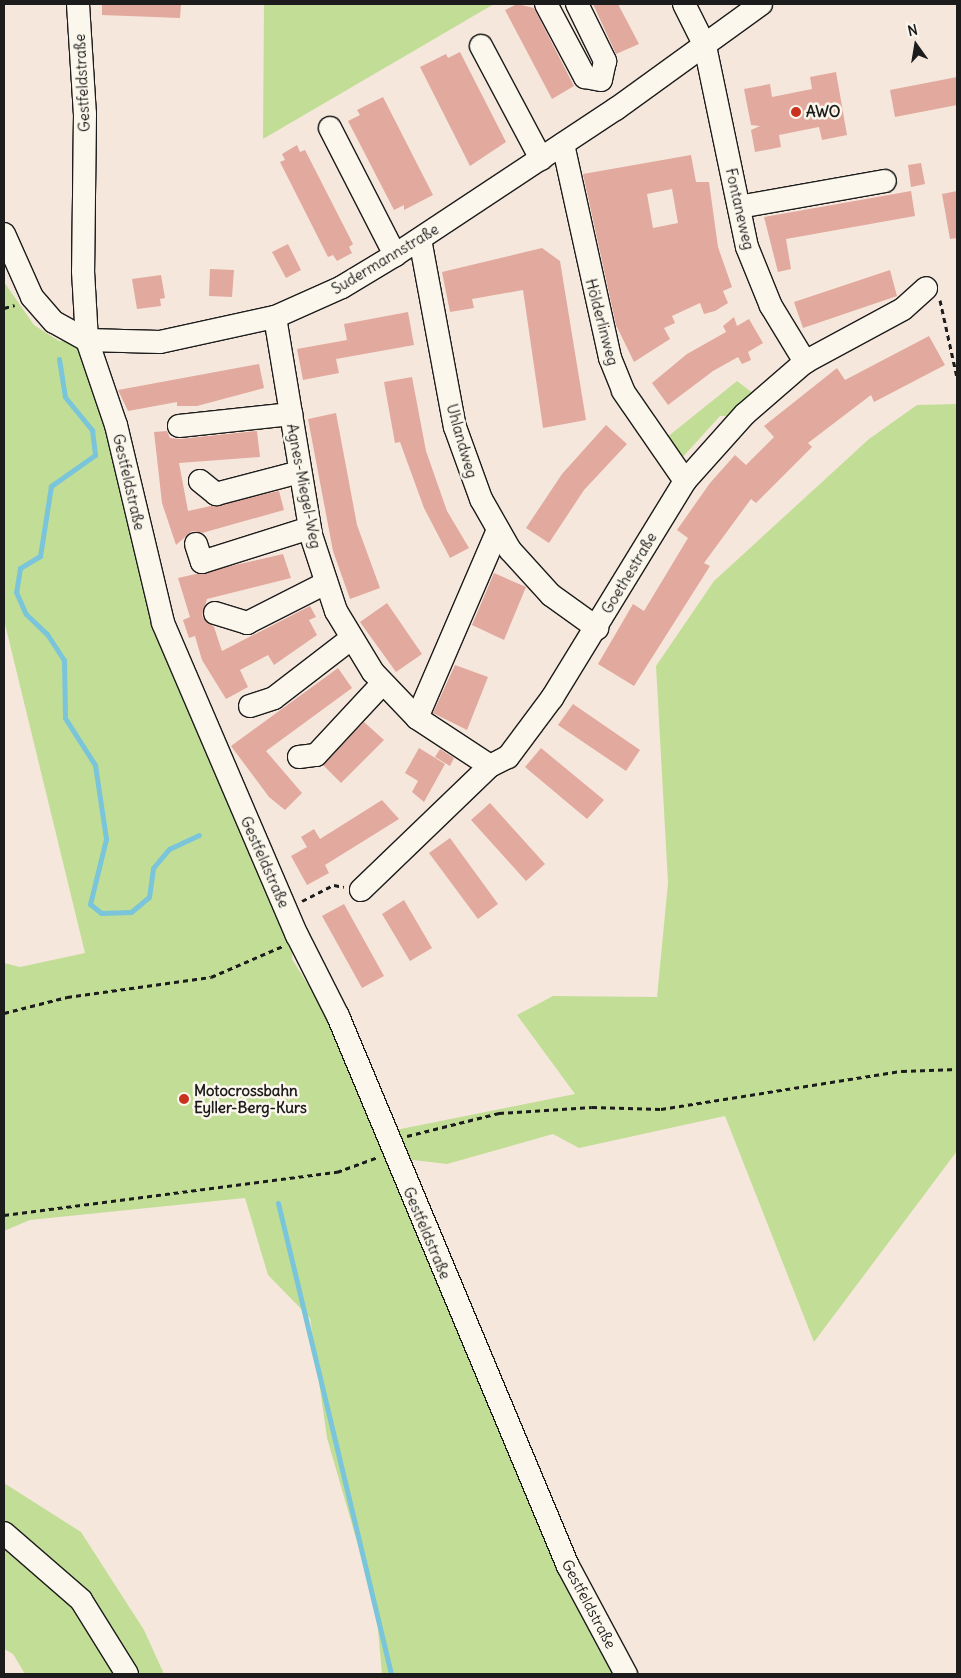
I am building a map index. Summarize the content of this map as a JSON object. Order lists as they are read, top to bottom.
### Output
{
  "streets": {
    "street": [
      "Gestfeldstraße",
      "Fontaneweg",
      "Sudermannstraße",
      "Hölderlinweg",
      "Uhlandweg",
      "Agnes-Miegel-Weg",
      "Goethestraße"
    ]
  },
  "crossings": [
    ["Gestfeldstraße", "Sudermannstraße"],
    ["Fontaneweg", "Sudermannstraße"],
    ["Fontaneweg", "Goethestraße"],
    ["Sudermannstraße", "Hölderlinweg"],
    ["Sudermannstraße", "Uhlandweg"],
    ["Sudermannstraße", "Agnes-Miegel-Weg"],
    ["Hölderlinweg", "Goethestraße"],
    ["Uhlandweg", "Goethestraße"],
    ["Agnes-Miegel-Weg", "Goethestraße"]
  ],
  "places": ["AWO", "Motocrossbahn Eyller-Berg-Kurs"],
  "north": "top"
}
